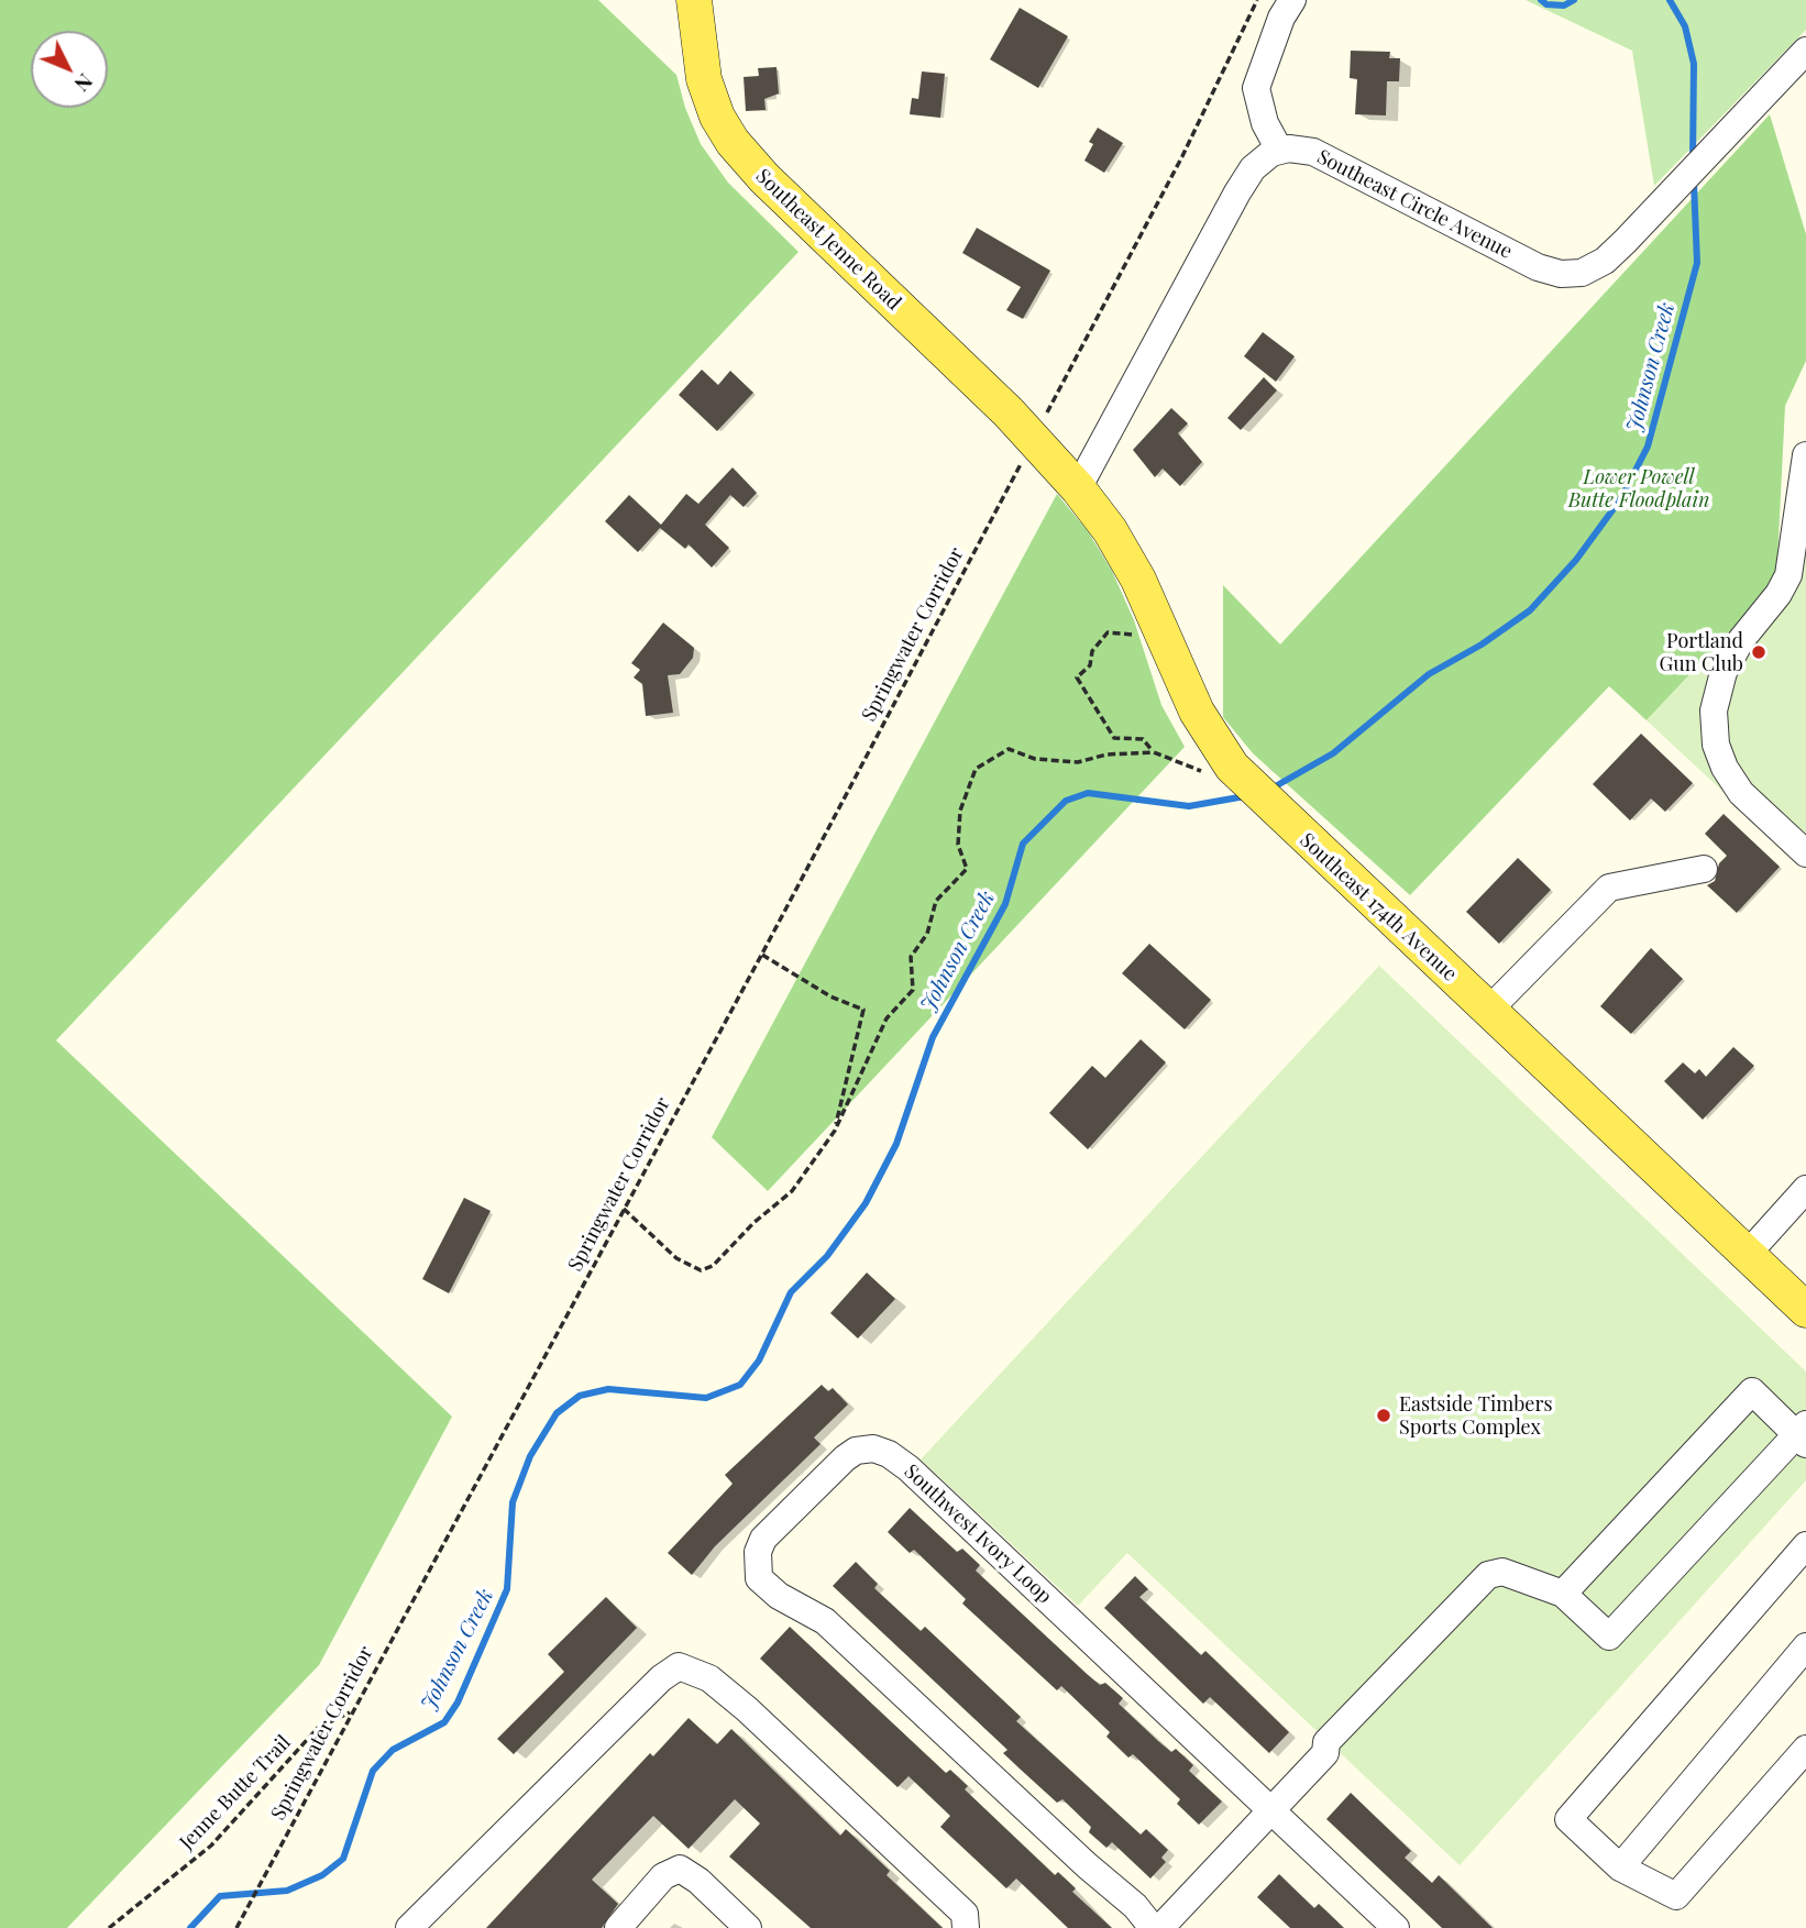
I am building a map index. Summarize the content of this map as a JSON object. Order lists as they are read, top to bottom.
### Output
{
  "streets": {
    "main road": ["Southeast Jenne Road", "Southeast 174th Avenue"],
    "street": ["Southeast Circle Avenue", "Southwest Ivory Loop"],
    "path": ["Springwater Corridor", "Jenne Butte Trail"]
  },
  "crossings": [
    ["Southeast Jenne Road", "Springwater Corridor"],
    ["Southeast Jenne Road", "Southeast 174th Avenue"],
    ["Springwater Corridor", "Southeast 174th Avenue"],
    ["Springwater Corridor", "Jenne Butte Trail"]
  ],
  "water": ["Johnson Creek"],
  "parks": ["Lower Powell Butte Floodplain"],
  "places": ["Portland Gun Club", "Eastside Timbers Sports Complex"],
  "north": "bottom right"
}
